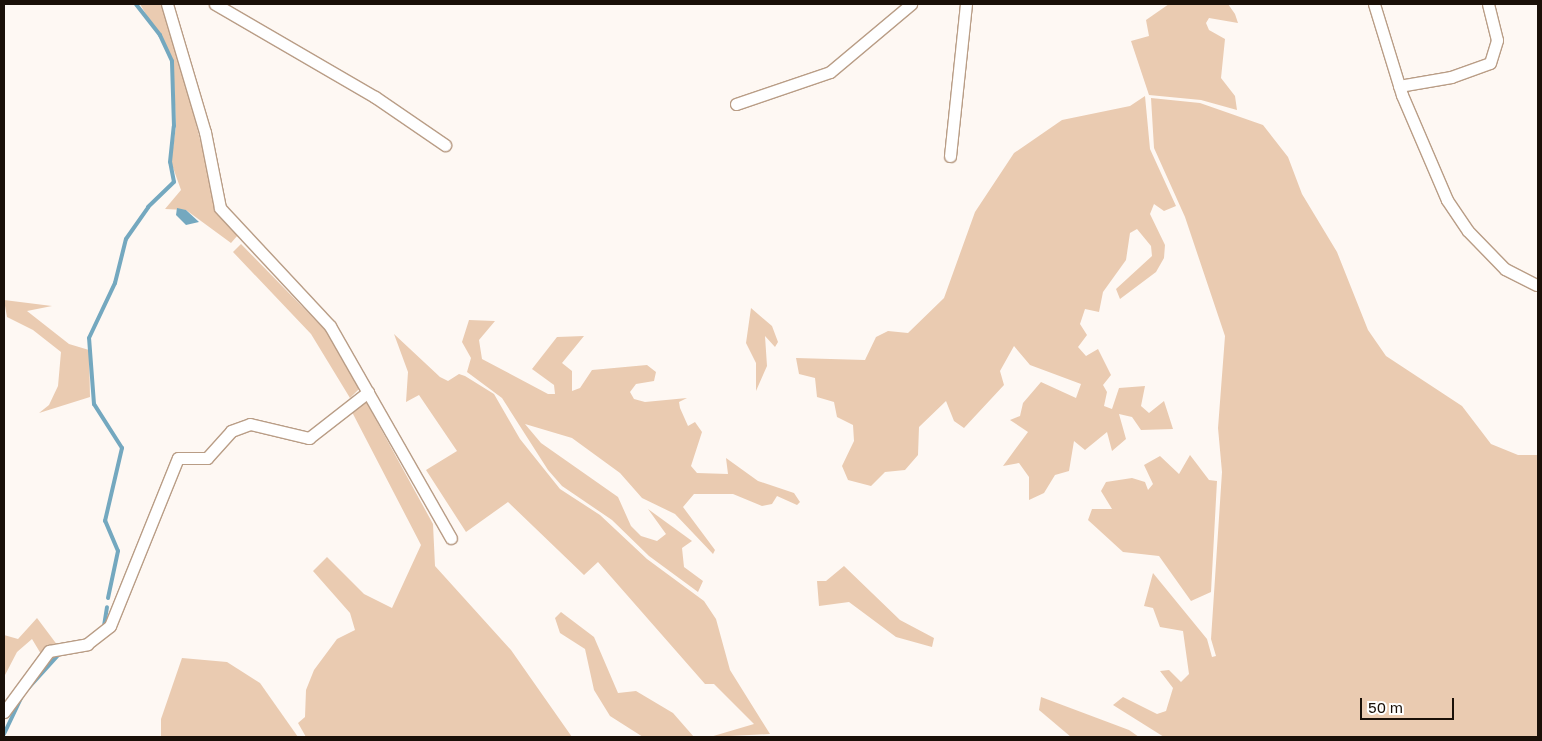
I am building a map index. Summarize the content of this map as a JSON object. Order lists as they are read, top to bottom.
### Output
{
  "scale_bar": "50 m"
}
